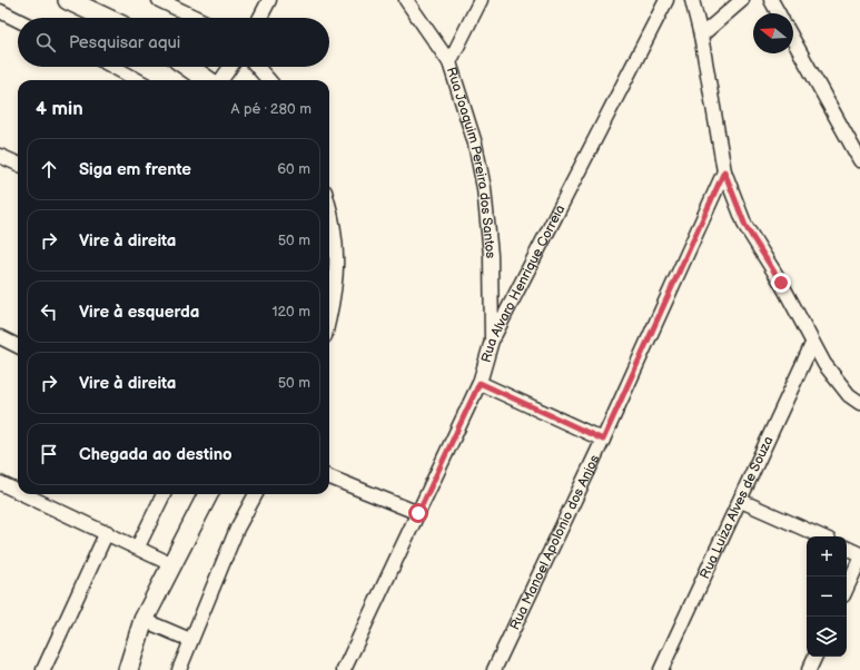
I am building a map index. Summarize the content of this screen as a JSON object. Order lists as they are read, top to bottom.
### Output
{
  "streets": {
    "street": [
      "Rua Joaquim Pereira dos Santos",
      "Rua Alvaro Henrique Correia",
      "Rua Luiza Alves de Souza",
      "Rua Manoel Apolonio dos Anjos"
    ]
  },
  "crossings": [
    ["Rua Joaquim Pereira dos Santos", "Rua Alvaro Henrique Correia"]
  ],
  "north": "left",
  "page": {
    "search": "Pesquisar aqui",
    "heading": ["4 min", "A pé · 280 m"],
    "list": [
      ["Siga em frente", "60 m"],
      ["Vire à direita", "50 m"],
      ["Vire à esquerda", "120 m"],
      ["Vire à direita", "50 m"],
      "Chegada ao destino"
    ],
    "map_buttons": ["+", "−"]
  }
}
